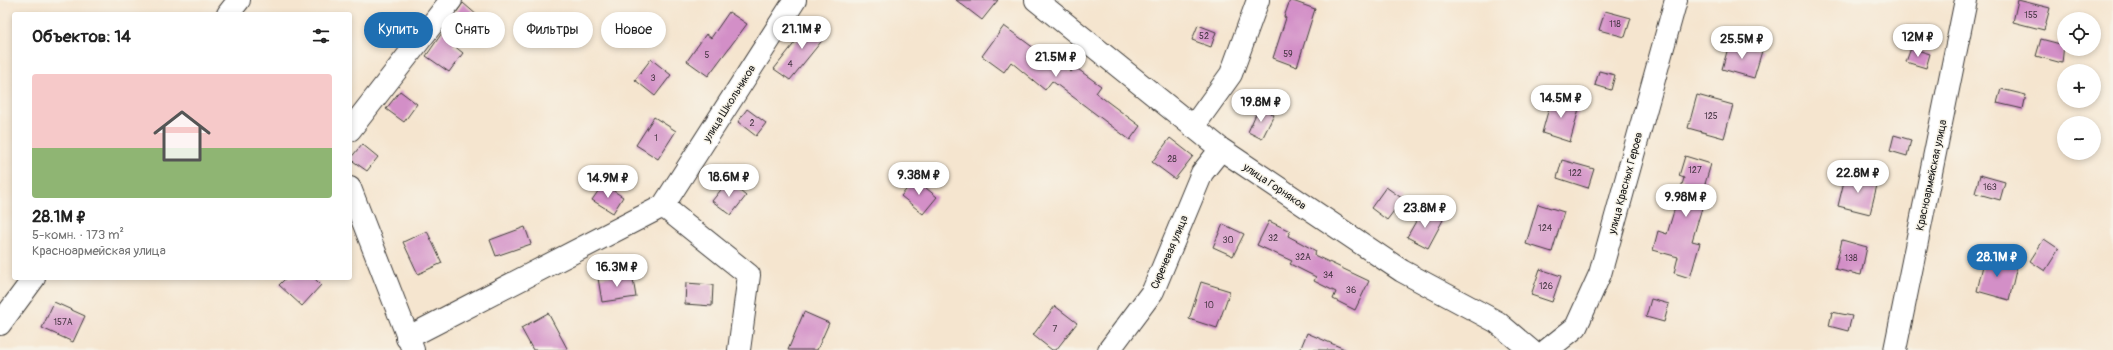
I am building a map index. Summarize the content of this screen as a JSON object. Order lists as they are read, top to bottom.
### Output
{
  "streets": {
    "street": [
      "улица Школьников",
      "Красноармейская улица",
      "улица Красных Героев",
      "улица Горняков",
      "Сиреневая улица"
    ]
  },
  "crossings": [
    ["улица Горняков", "Сиреневая улица"]
  ],
  "house_numbers": [
    "155",
    "118",
    "52",
    "59",
    "5",
    "4",
    "3",
    "125",
    "2",
    "1",
    "28",
    "127",
    "122",
    "163",
    "124",
    "32",
    "30",
    "32А",
    "138",
    "34",
    "126",
    "36",
    "10",
    "157А",
    "7"
  ],
  "page": {
    "map_buttons": ["+", "−"],
    "chip": [
      "Купить",
      "Снять",
      "Фильтры",
      "Новое"
    ],
    "heading": "Объектов: 14",
    "price": [
      "21.1M ₽",
      "12M ₽",
      "25.5M ₽",
      "21.5M ₽",
      "14.5M ₽",
      "19.8M ₽",
      "22.8M ₽",
      "9.38M ₽",
      "18.6M ₽",
      "14.9M ₽",
      "9.98M ₽",
      "23.8M ₽",
      "28.1M ₽",
      "16.3M ₽"
    ],
    "list": [
      {
        "name": "28.1M ₽",
        "note": "5-комн. · 173 m² · Красноармейская улица"
      }
    ]
  }
}
